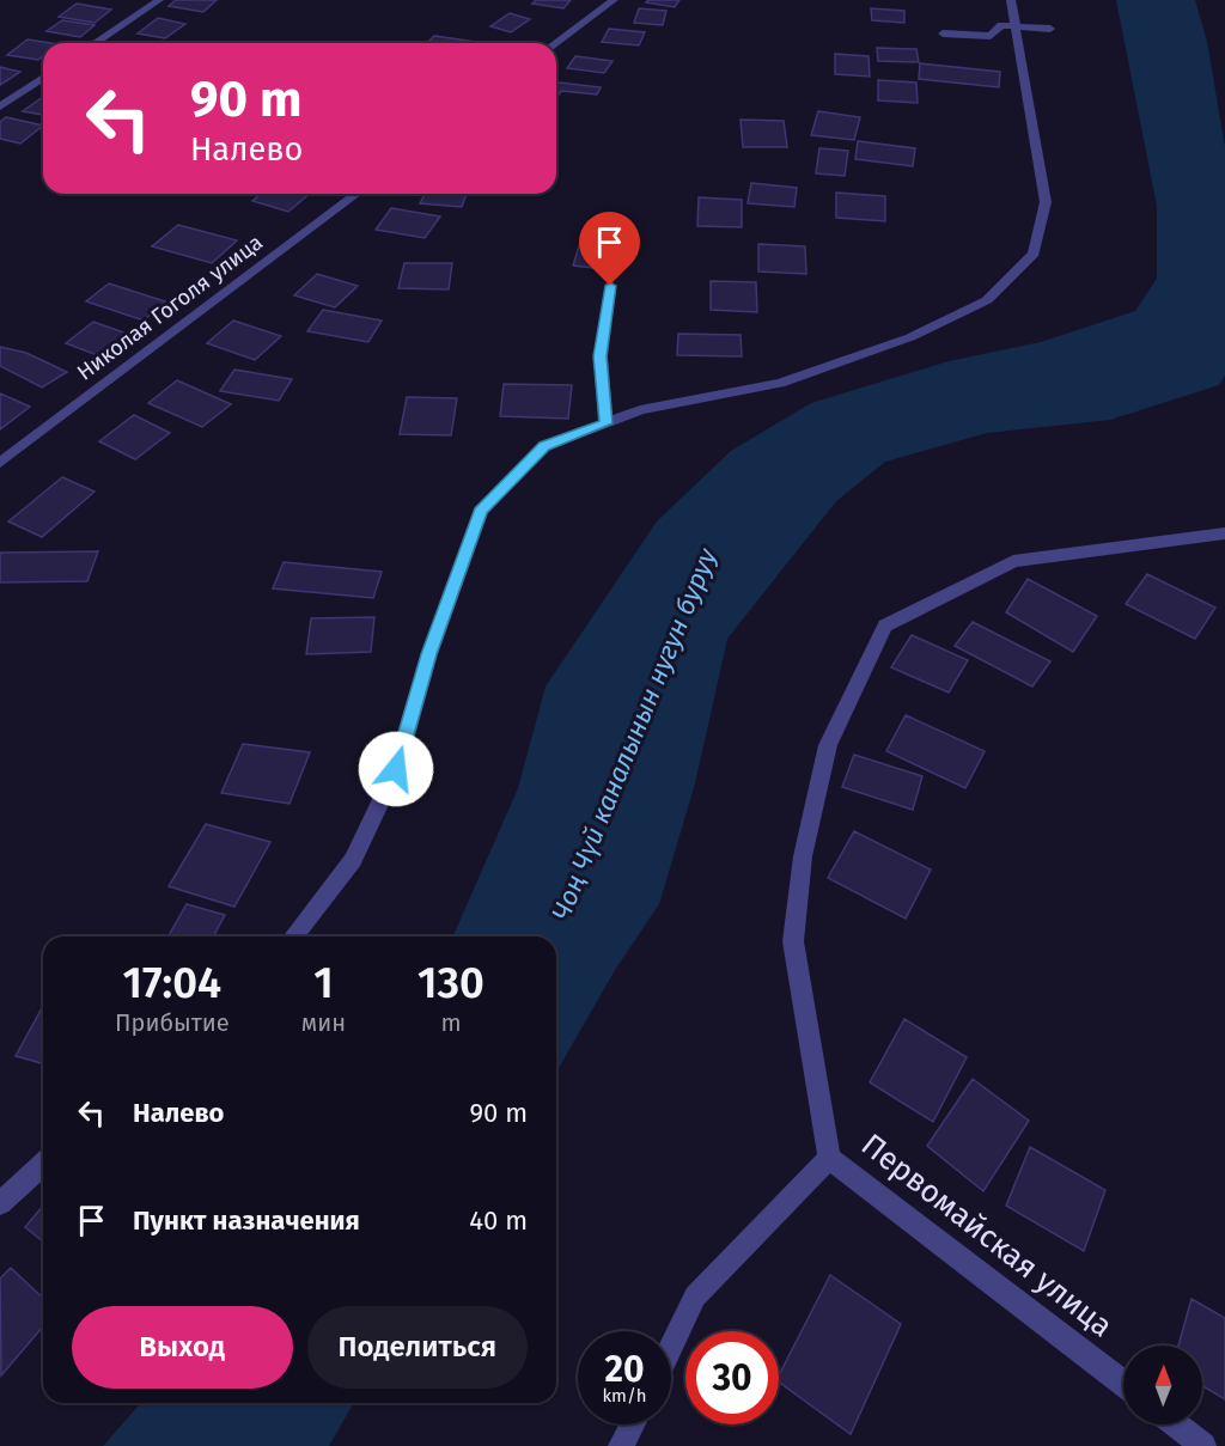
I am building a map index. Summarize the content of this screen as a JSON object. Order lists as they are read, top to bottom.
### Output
{
  "streets": {
    "street": ["Николая Гоголя улица", "Первомайская улица"]
  },
  "water": ["Чоң Чүй каналынын нугун буруу"],
  "north": "top",
  "page": {
    "turn": ["90 m", "Налево"],
    "eta": [
      "17:04",
      "Прибытие",
      "1",
      "мин",
      "130",
      "m"
    ],
    "list": [
      {
        "name": "Налево",
        "value": "90 m"
      },
      {
        "name": "Пункт назначения",
        "value": "40 m"
      }
    ],
    "buttons": ["Выход", "Поделиться"],
    "speed": "20 km/h",
    "limit": "30"
  }
}
